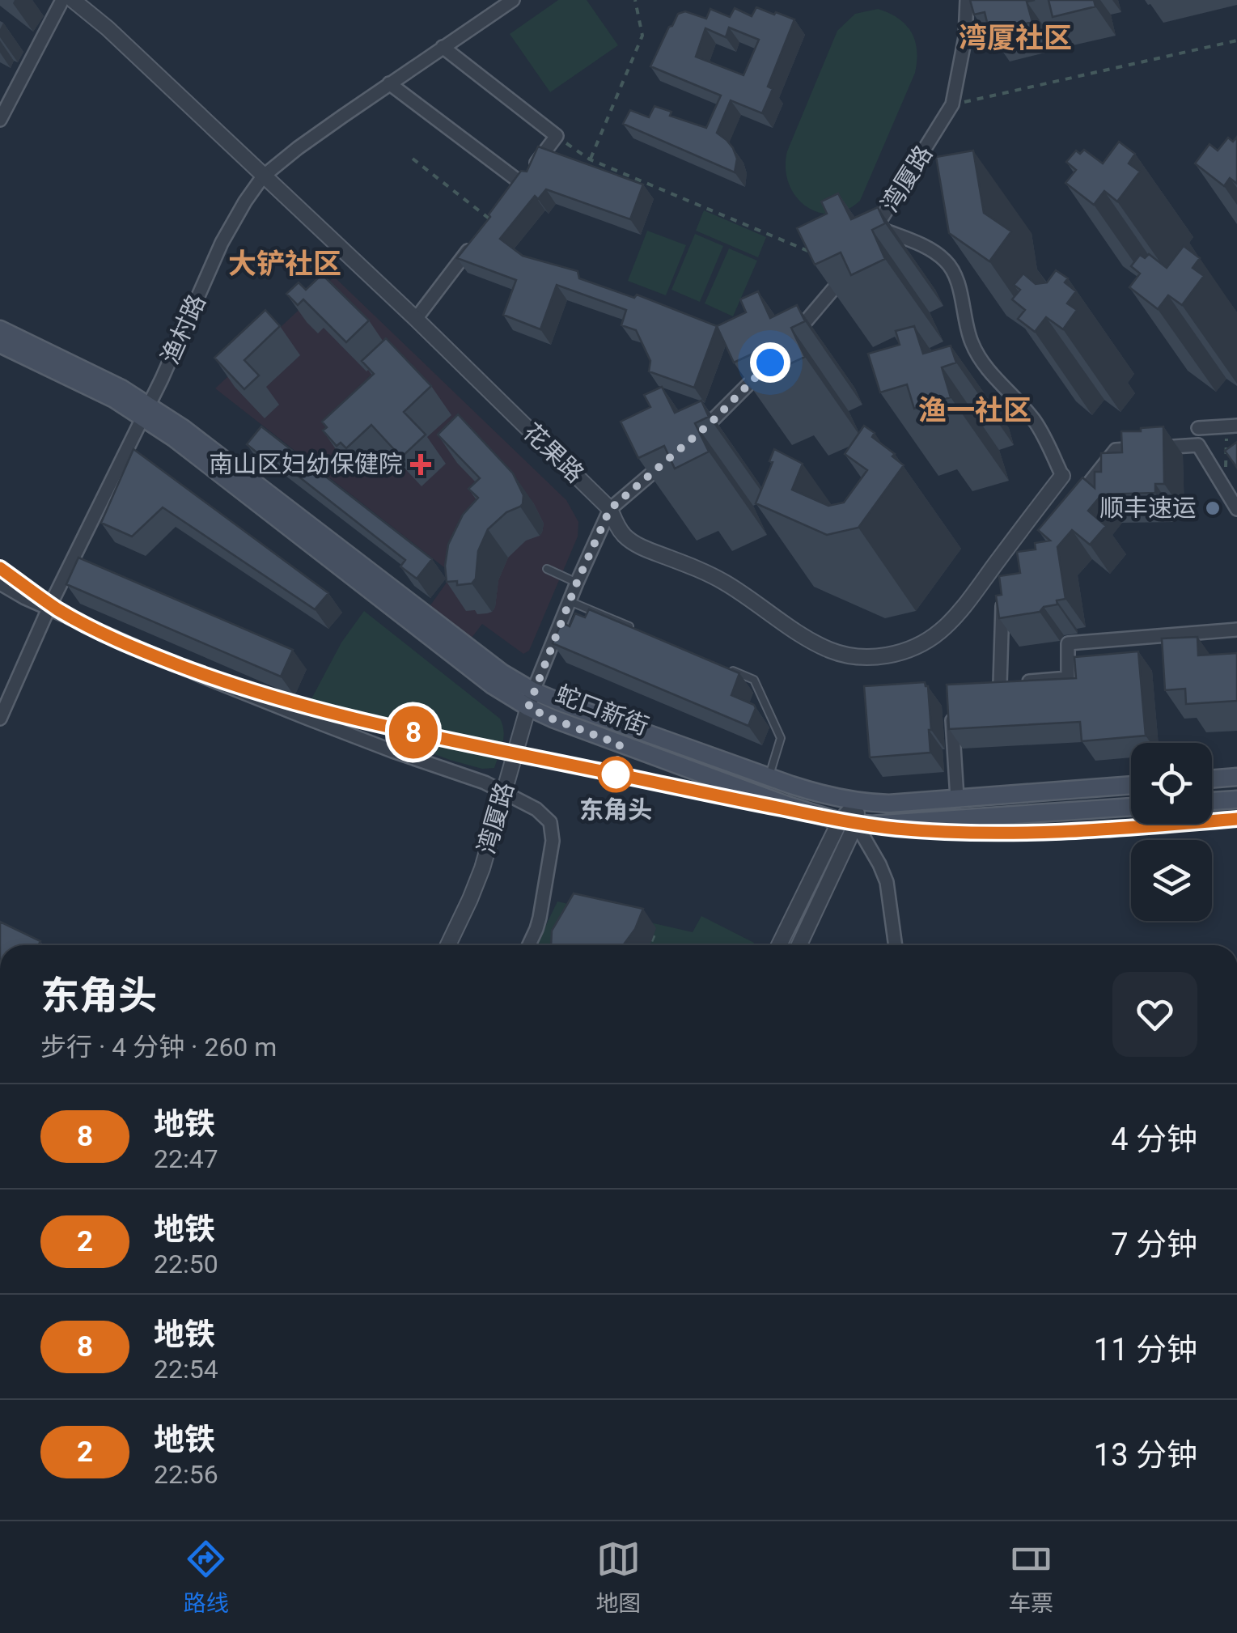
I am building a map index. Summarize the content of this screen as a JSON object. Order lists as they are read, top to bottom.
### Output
{
  "streets": {
    "main road": ["蛇口新街"],
    "street": ["湾厦路", "渔村路", "花果路"]
  },
  "crossings": [
    ["湾厦路", "花果路"],
    ["湾厦路", "蛇口新街"],
    ["渔村路", "花果路"],
    ["渔村路", "蛇口新街"]
  ],
  "districts": ["湾厦社区", "大铲社区", "渔一社区"],
  "places": {
    "health": ["南山区妇幼保健院"],
    "other": ["顺丰速运", "东角头"]
  },
  "lines": ["metro line 8"],
  "page": {
    "on_map": "8",
    "heading": ["东角头", "步行 · 4 分钟 · 260 m"],
    "list": [
      {
        "mark": "8",
        "name": "地铁",
        "note": "22:47",
        "value": "4 分钟"
      },
      {
        "mark": "2",
        "name": "地铁",
        "note": "22:50",
        "value": "7 分钟"
      },
      {
        "mark": "8",
        "name": "地铁",
        "note": "22:54",
        "value": "11 分钟"
      },
      {
        "mark": "2",
        "name": "地铁",
        "note": "22:56",
        "value": "13 分钟"
      }
    ],
    "tabs": ["路线", "地图", "车票"]
  }
}
